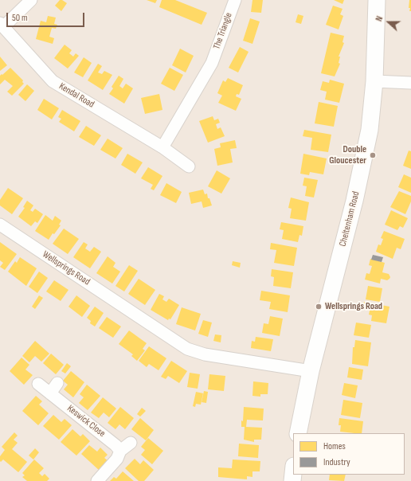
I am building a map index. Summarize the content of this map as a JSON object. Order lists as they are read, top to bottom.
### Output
{
  "streets": {
    "main road": ["Cheltenham Road"],
    "street": [
      "The Triangle",
      "Kendal Road",
      "Wellsprings Road",
      "Keswick Close"
    ]
  },
  "crossings": [
    ["The Triangle", "Kendal Road"],
    ["Cheltenham Road", "Wellsprings Road"]
  ],
  "places": ["Double Gloucester", "Wellsprings Road"],
  "legend": ["Homes", "Industry"],
  "scale_bar": "50 m",
  "north": "left"
}
